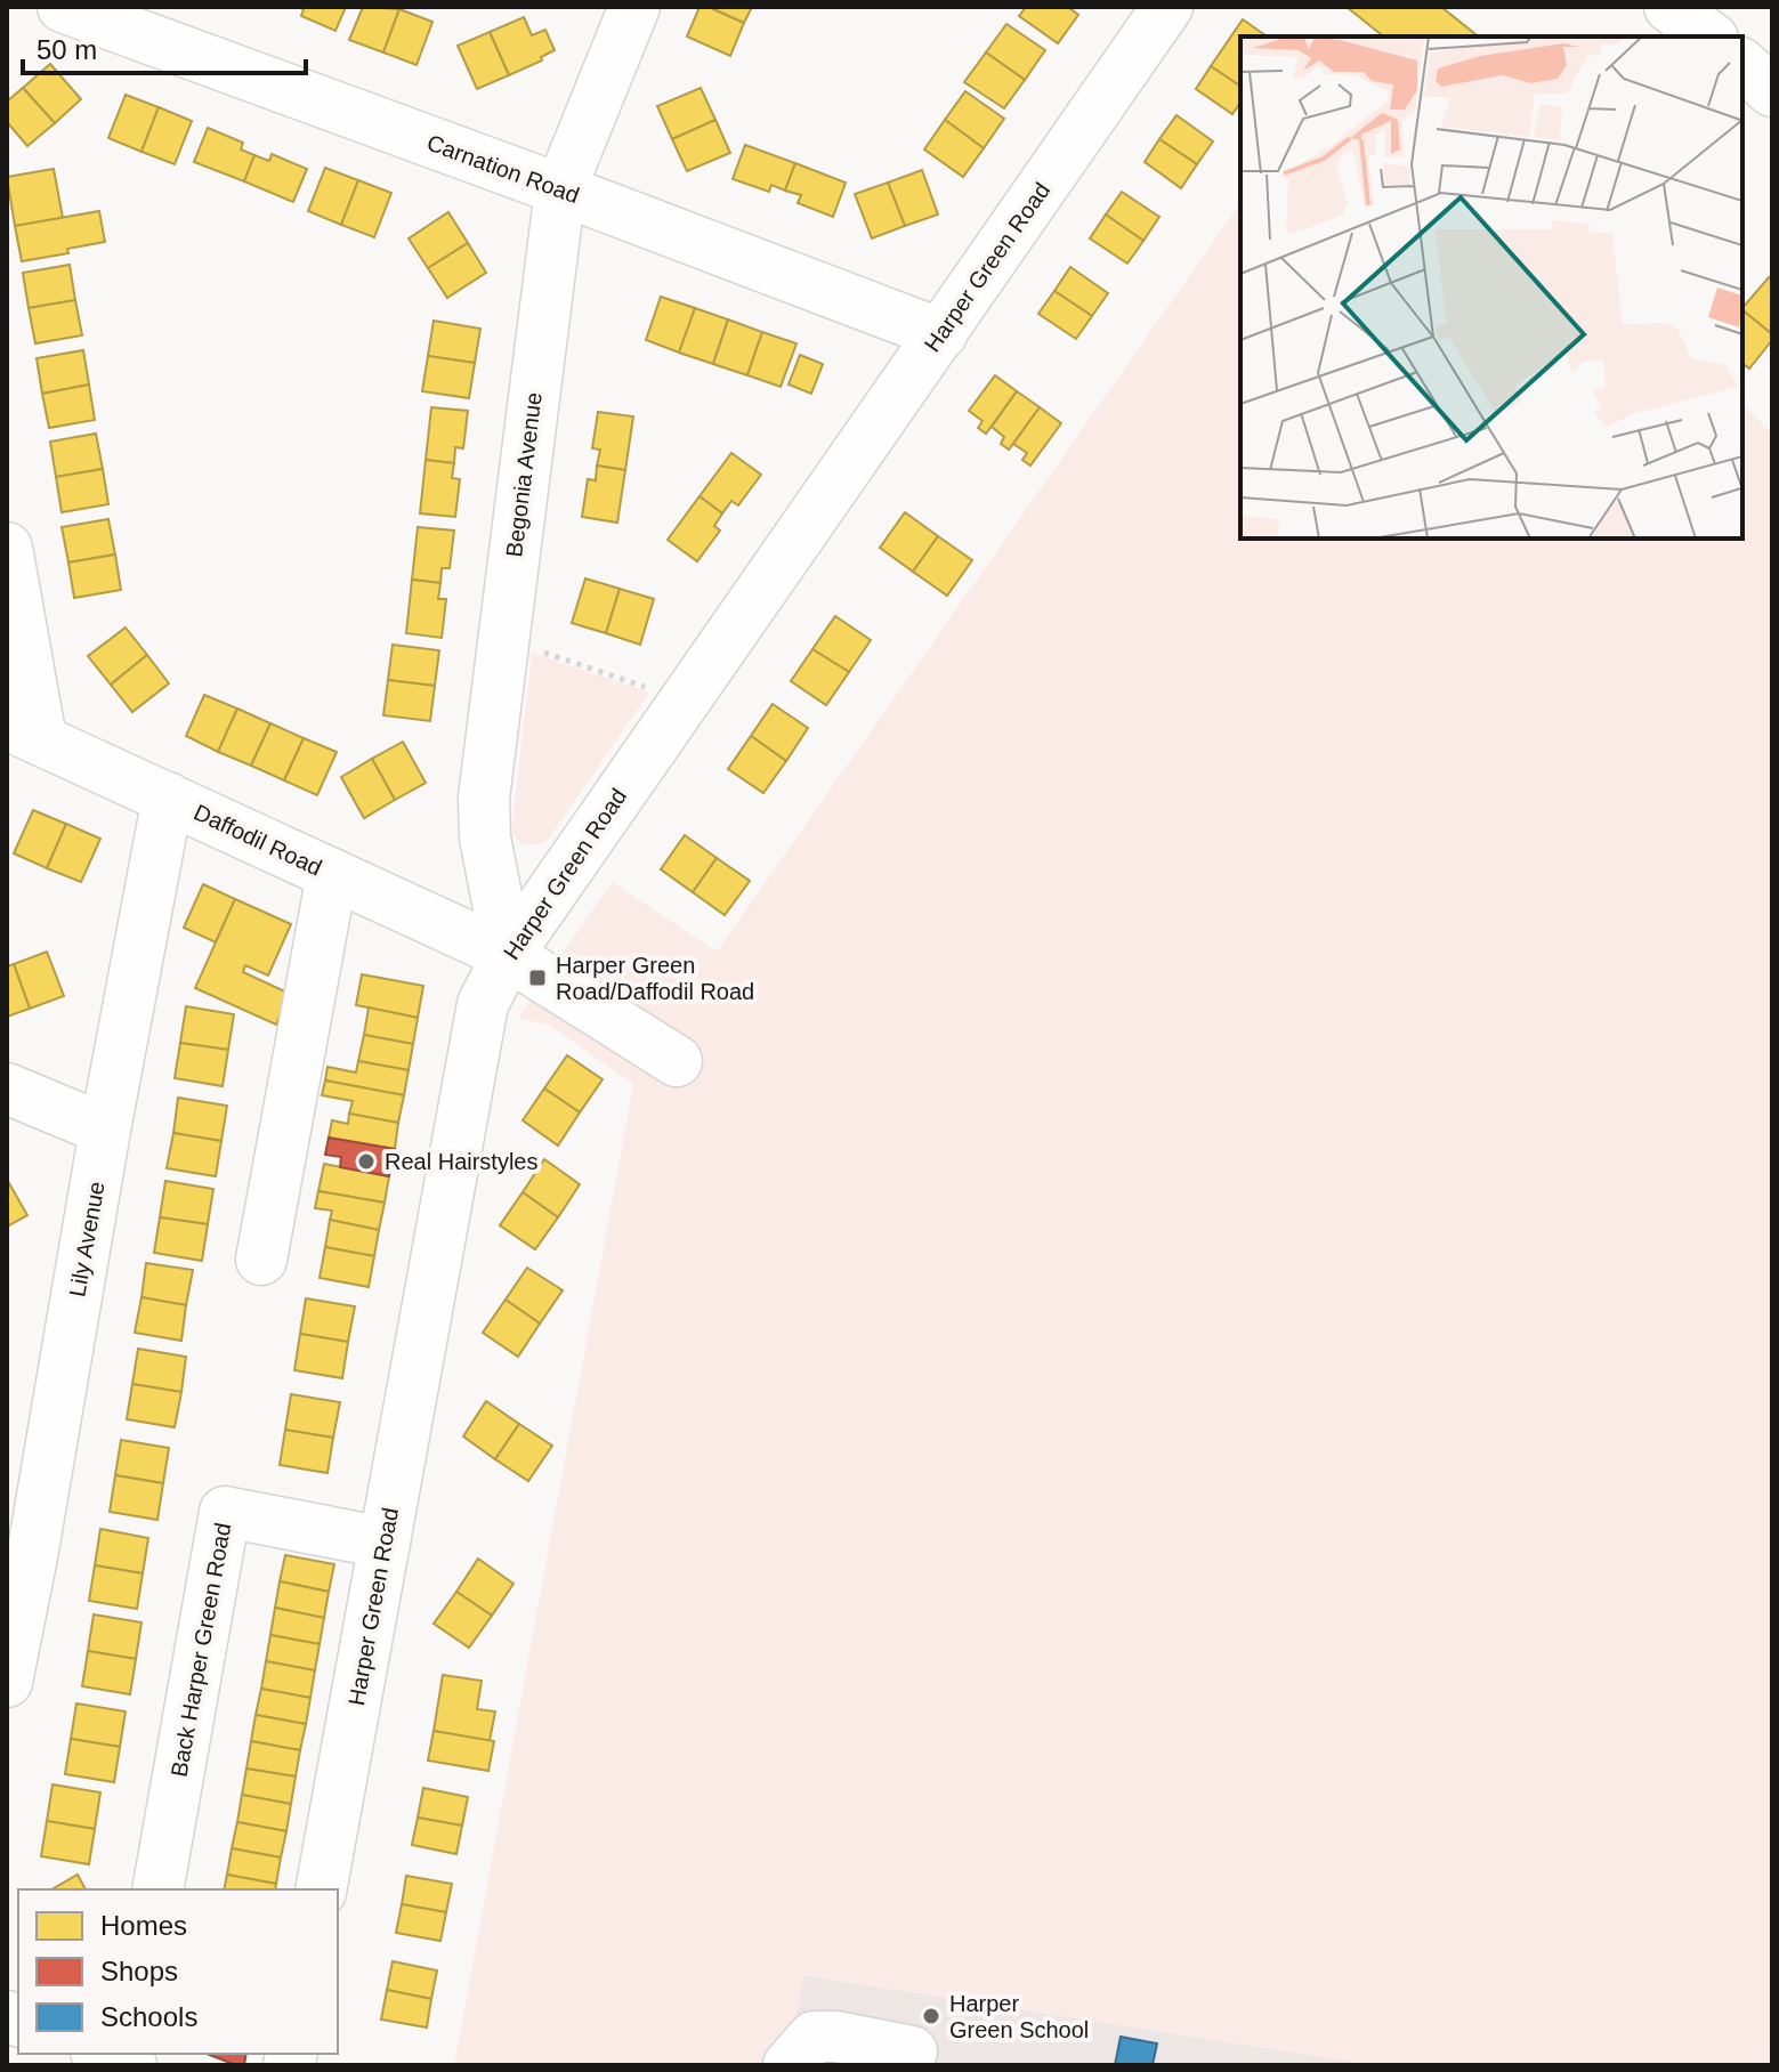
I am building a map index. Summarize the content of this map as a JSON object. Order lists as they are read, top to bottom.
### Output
{
  "streets": {
    "street": [
      "Carnation Road",
      "Harper Green Road",
      "Begonia Avenue",
      "Daffodil Road",
      "Lily Avenue",
      "Back Harper Green Road"
    ]
  },
  "crossings": [
    ["Carnation Road", "Harper Green Road"],
    ["Carnation Road", "Begonia Avenue"],
    ["Harper Green Road", "Begonia Avenue"],
    ["Harper Green Road", "Daffodil Road"],
    ["Harper Green Road", "Back Harper Green Road"],
    ["Begonia Avenue", "Daffodil Road"],
    ["Daffodil Road", "Lily Avenue"]
  ],
  "places": {
    "transit": ["Harper Green Road/Daffodil Road"],
    "other": ["Real Hairstyles", "Harper Green School"]
  },
  "legend": ["Homes", "Shops", "Schools"],
  "scale_bar": "50 m"
}
